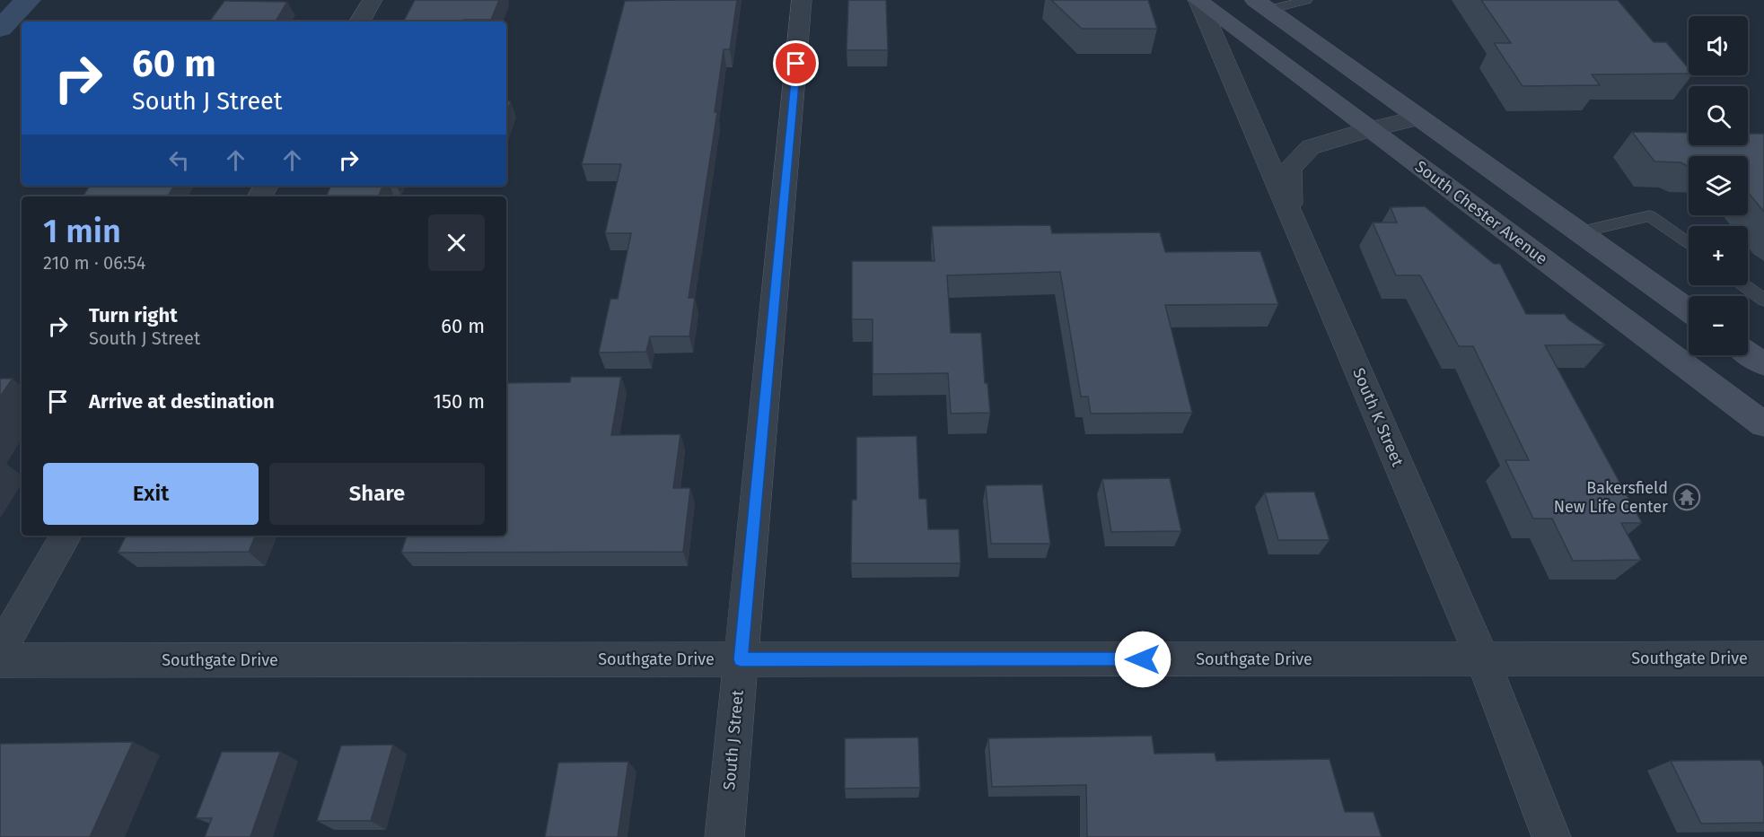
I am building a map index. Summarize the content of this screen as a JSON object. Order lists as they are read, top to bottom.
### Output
{
  "streets": {
    "main road": ["South Chester Avenue"],
    "street": ["South K Street", "Southgate Drive", "South J Street"]
  },
  "crossings": [
    ["South Chester Avenue", "South K Street"],
    ["South K Street", "Southgate Drive"],
    ["Southgate Drive", "South J Street"]
  ],
  "places": {
    "temple": ["Bakersfield New Life Center"]
  },
  "page": {
    "map_buttons": ["+", "−"],
    "turn": ["60 m", "South J Street"],
    "heading": ["1 min", "210 m · 06:54"],
    "list": [
      {
        "name": "Turn right",
        "note": "South J Street",
        "value": "60 m"
      },
      {
        "name": "Arrive at destination",
        "value": "150 m"
      }
    ],
    "buttons": ["Exit", "Share"]
  }
}
